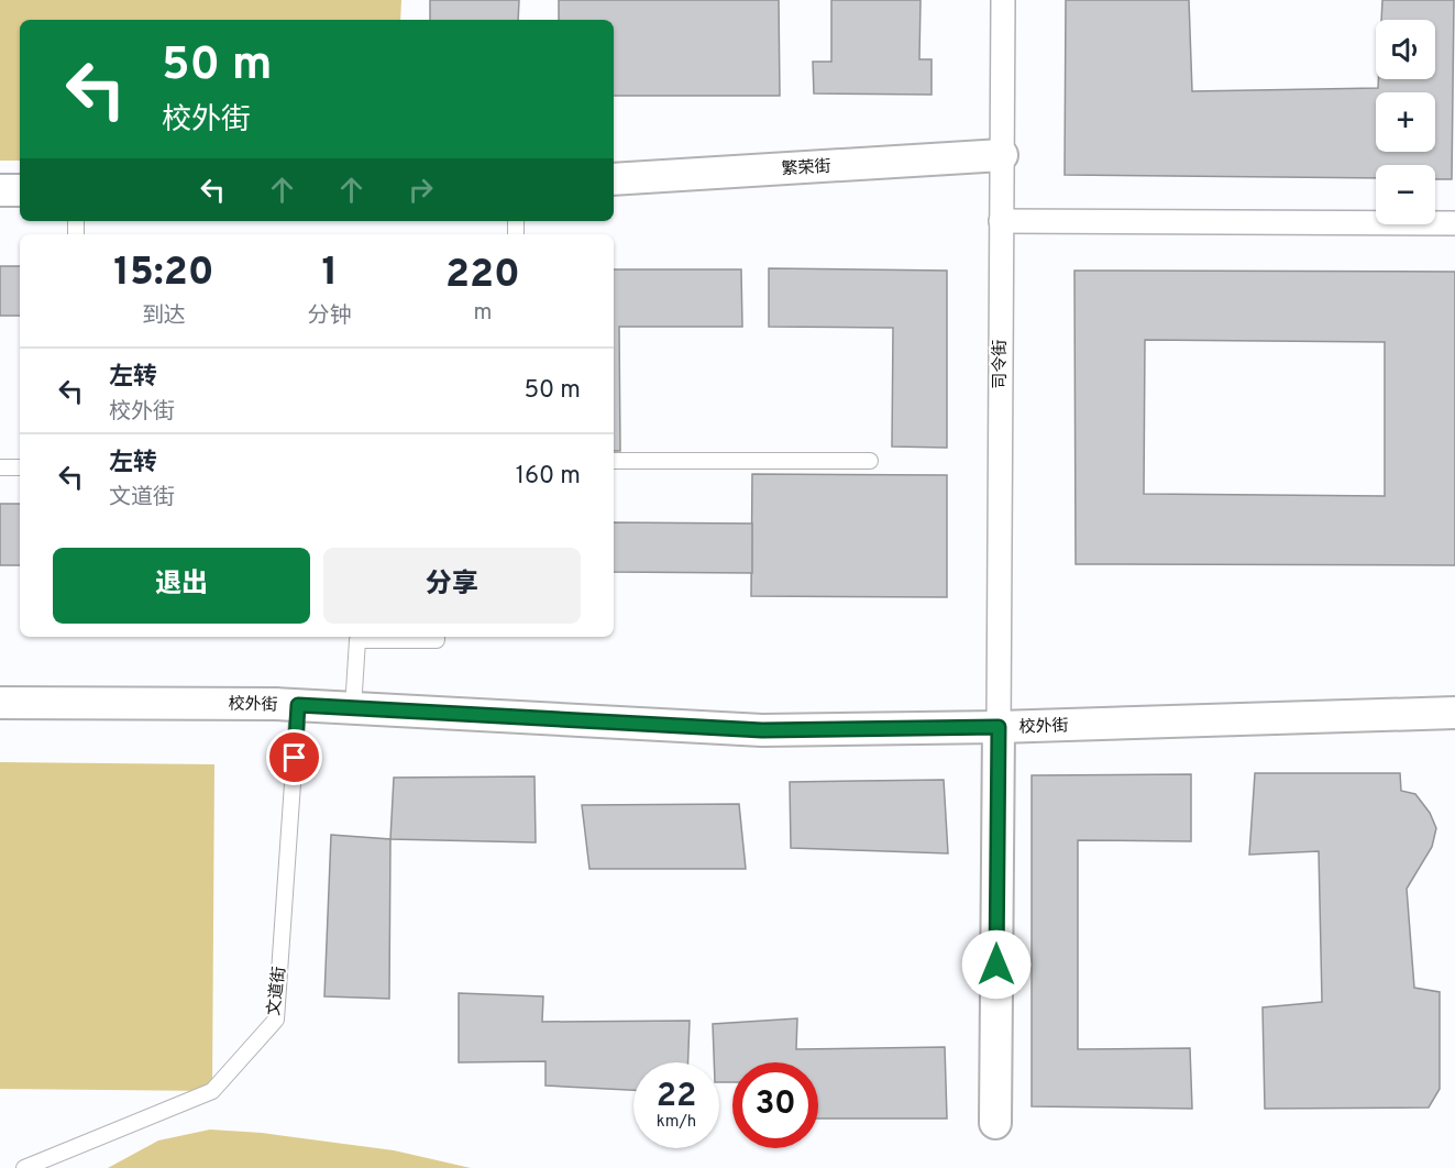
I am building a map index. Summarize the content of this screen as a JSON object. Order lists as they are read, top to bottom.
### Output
{
  "streets": {
    "street": ["繁荣街", "司令街", "校外街"],
    "lane": ["文道街"]
  },
  "crossings": [
    ["繁荣街", "司令街"],
    ["司令街", "校外街"],
    ["校外街", "文道街"]
  ],
  "page": {
    "map_buttons": ["+", "−"],
    "turn": ["50 m", "校外街"],
    "eta": [
      "15:20",
      "到达",
      "1",
      "分钟",
      "220",
      "m"
    ],
    "list": [
      {
        "name": "左转",
        "note": "校外街",
        "value": "50 m"
      },
      {
        "name": "左转",
        "note": "文道街",
        "value": "160 m"
      }
    ],
    "buttons": ["退出", "分享"],
    "speed": "22 km/h",
    "limit": "30"
  }
}
